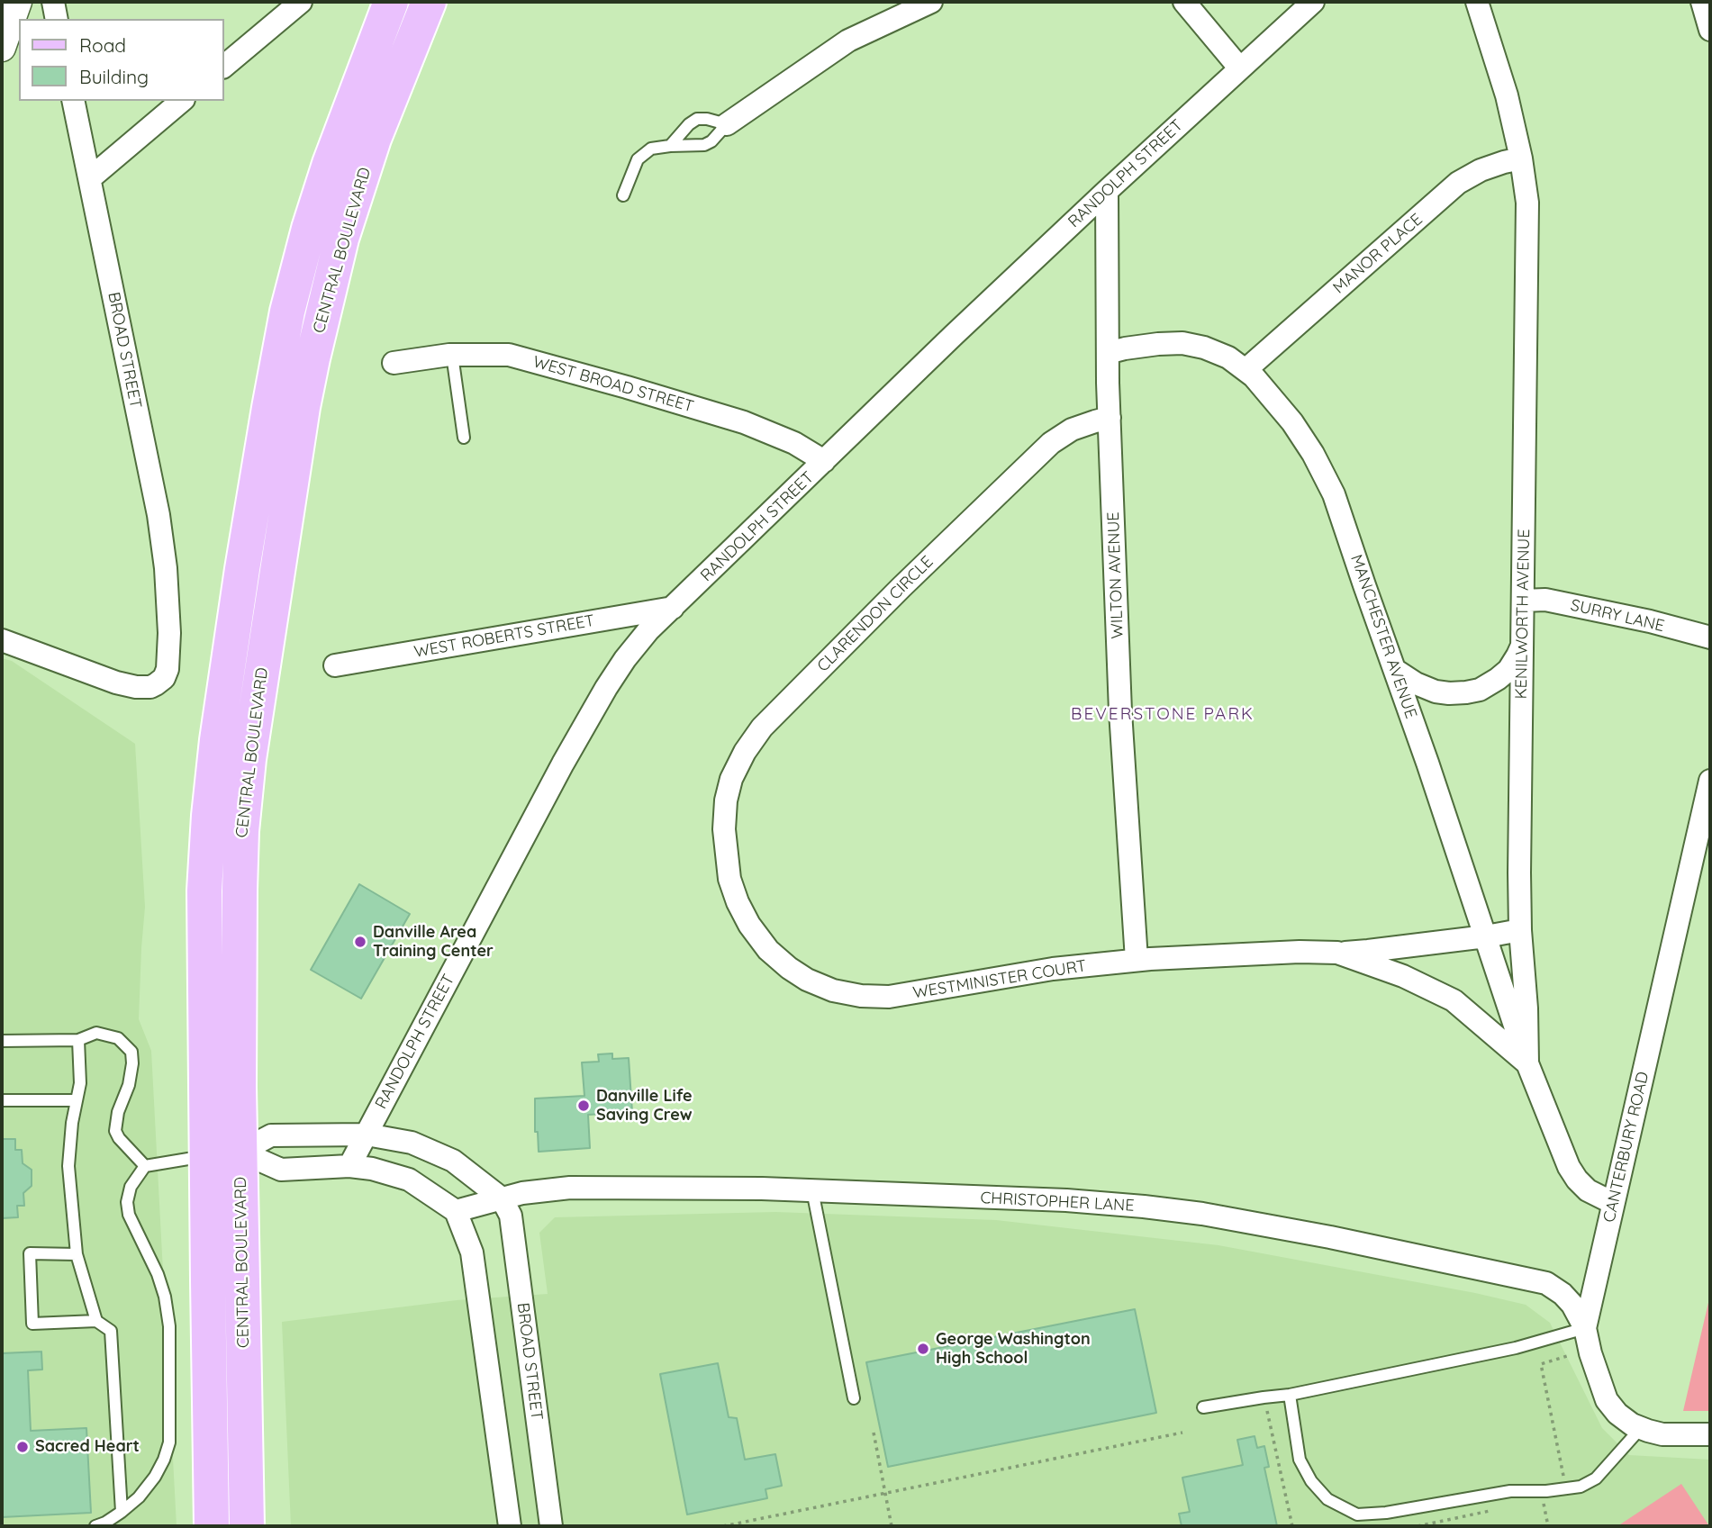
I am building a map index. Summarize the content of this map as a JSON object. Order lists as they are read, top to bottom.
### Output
{
  "streets": {
    "main road": ["CENTRAL BOULEVARD"],
    "street": [
      "RANDOLPH STREET",
      "MANOR PLACE",
      "BROAD STREET",
      "WEST BROAD STREET",
      "WILTON AVENUE",
      "CLARENDON CIRCLE",
      "KENILWORTH AVENUE",
      "SURRY LANE",
      "WEST ROBERTS STREET",
      "MANCHESTER AVENUE",
      "WESTMINISTER COURT",
      "CANTERBURY ROAD",
      "CHRISTOPHER LANE"
    ]
  },
  "crossings": [
    ["RANDOLPH STREET", "WEST BROAD STREET"],
    ["RANDOLPH STREET", "WILTON AVENUE"],
    ["RANDOLPH STREET", "WEST ROBERTS STREET"],
    ["MANOR PLACE", "KENILWORTH AVENUE"],
    ["MANOR PLACE", "MANCHESTER AVENUE"],
    ["BROAD STREET", "CHRISTOPHER LANE"],
    ["WILTON AVENUE", "CLARENDON CIRCLE"],
    ["WILTON AVENUE", "MANCHESTER AVENUE"],
    ["WILTON AVENUE", "WESTMINISTER COURT"],
    ["CLARENDON CIRCLE", "WESTMINISTER COURT"],
    ["KENILWORTH AVENUE", "SURRY LANE"],
    ["KENILWORTH AVENUE", "MANCHESTER AVENUE"],
    ["KENILWORTH AVENUE", "WESTMINISTER COURT"],
    ["KENILWORTH AVENUE", "CANTERBURY ROAD"],
    ["MANCHESTER AVENUE", "WESTMINISTER COURT"],
    ["CANTERBURY ROAD", "CHRISTOPHER LANE"]
  ],
  "districts": ["BEVERSTONE PARK"],
  "places": [
    "Danville Area Training Center",
    "Danville Life Saving Crew",
    "George Washington High School",
    "Sacred Heart"
  ],
  "legend": ["Road", "Building"]
}
